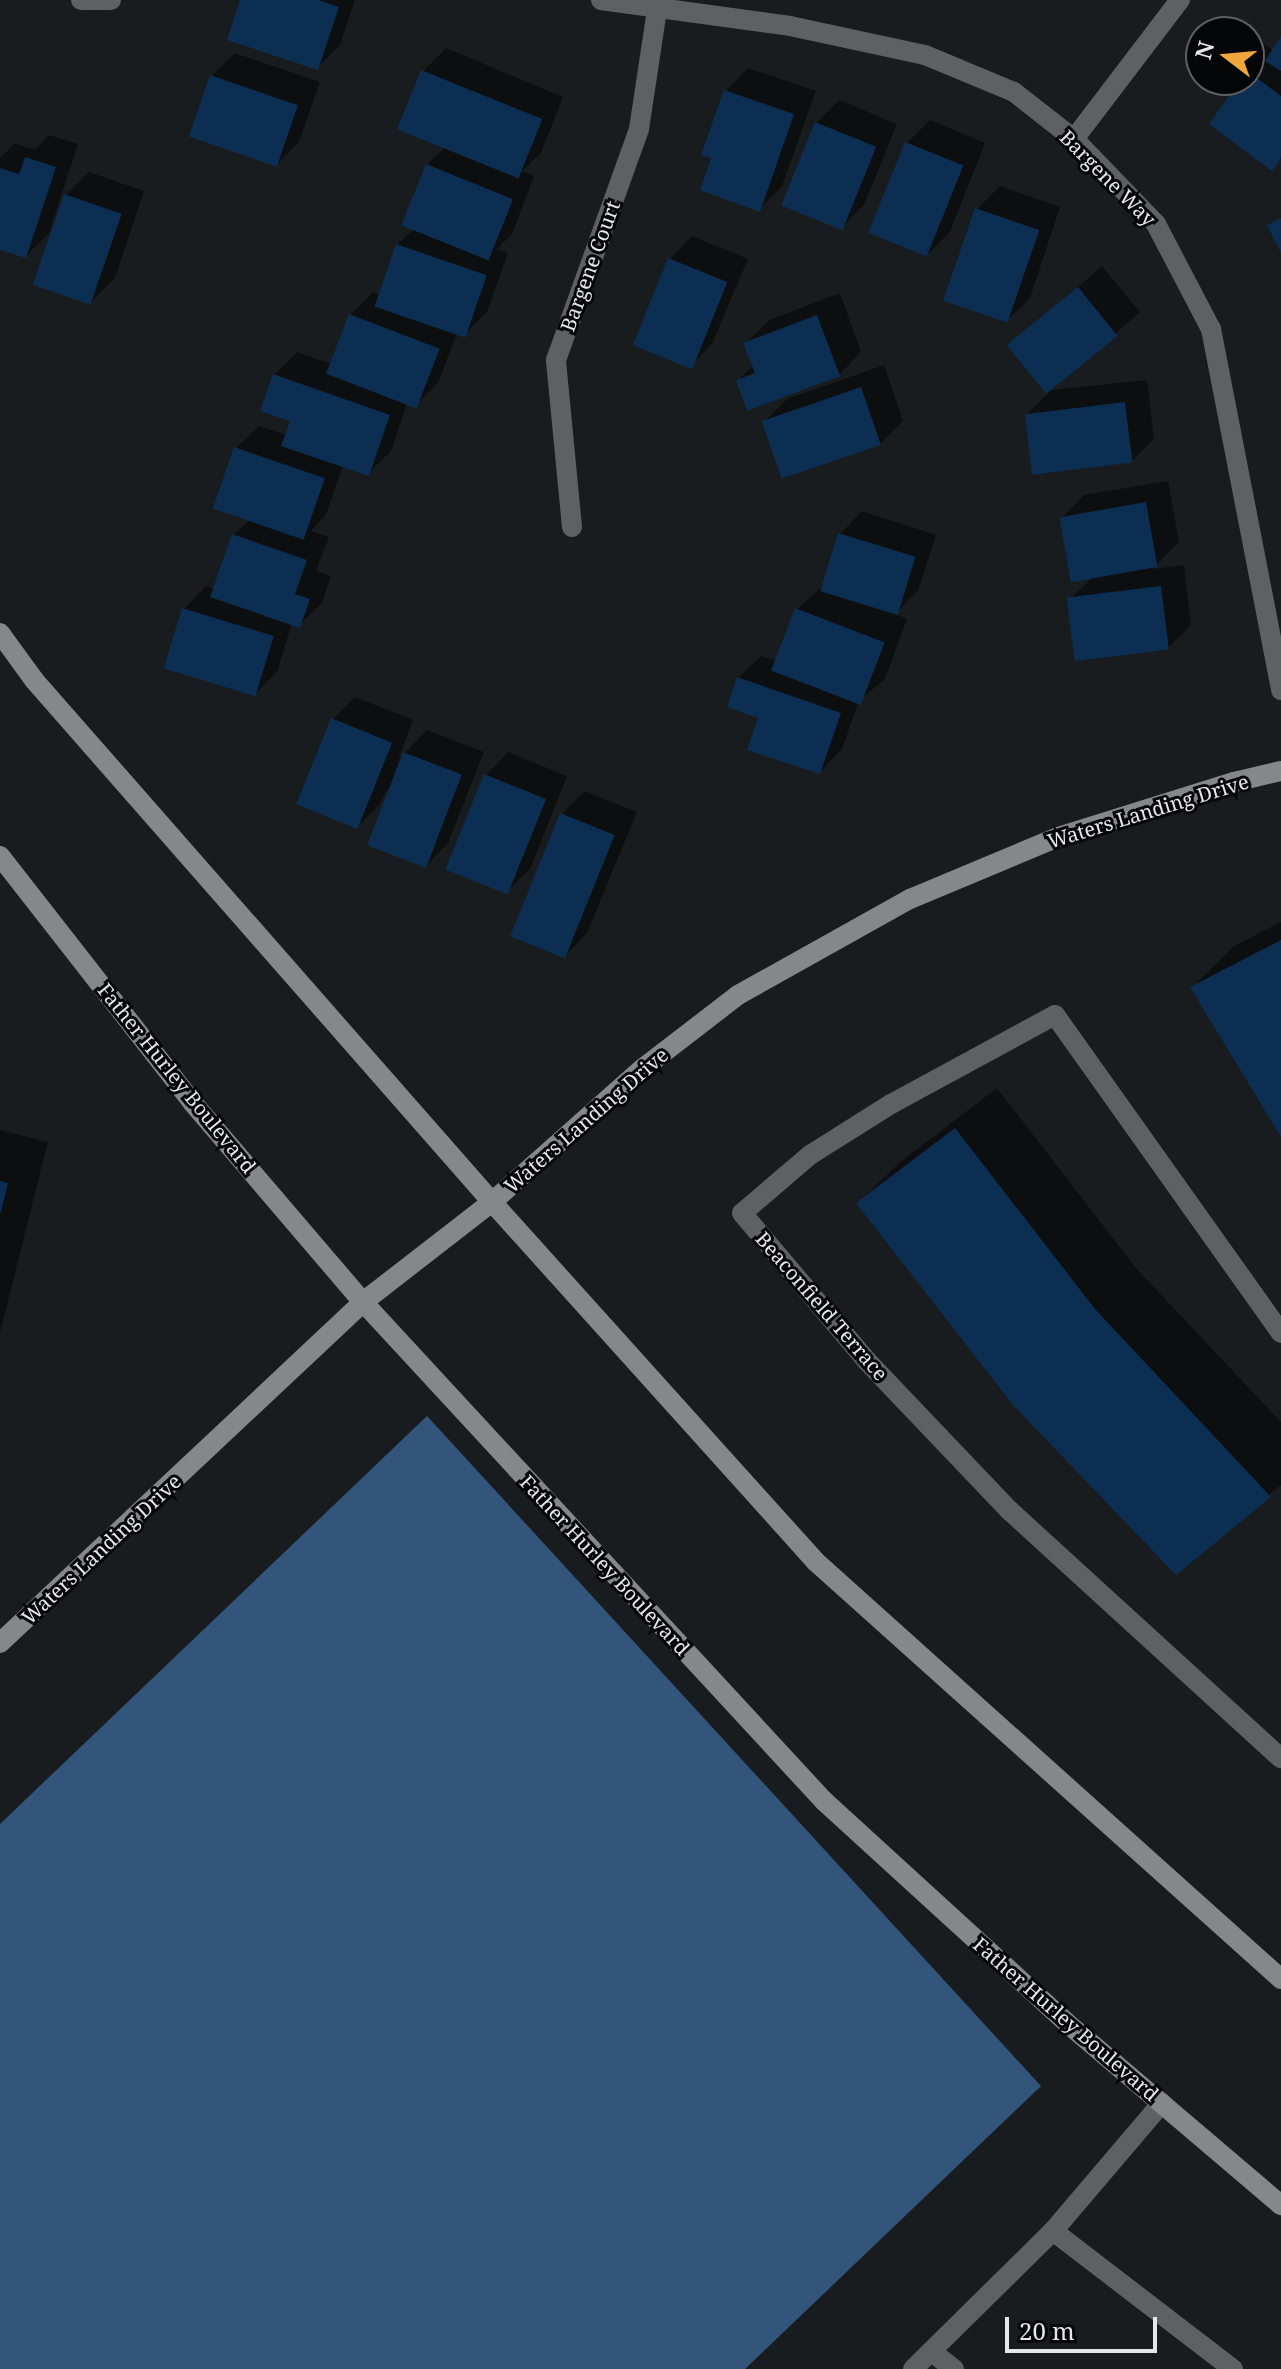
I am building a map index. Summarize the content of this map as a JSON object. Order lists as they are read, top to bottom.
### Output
{
  "streets": {
    "main road": ["Waters Landing Drive", "Father Hurley Boulevard"],
    "street": ["Bargene Way", "Bargene Court", "Beaconfield Terrace"]
  },
  "crossings": [
    ["Bargene Way", "Bargene Court"],
    ["Waters Landing Drive", "Father Hurley Boulevard"]
  ],
  "scale_bar": "20 m",
  "north": "left"
}
